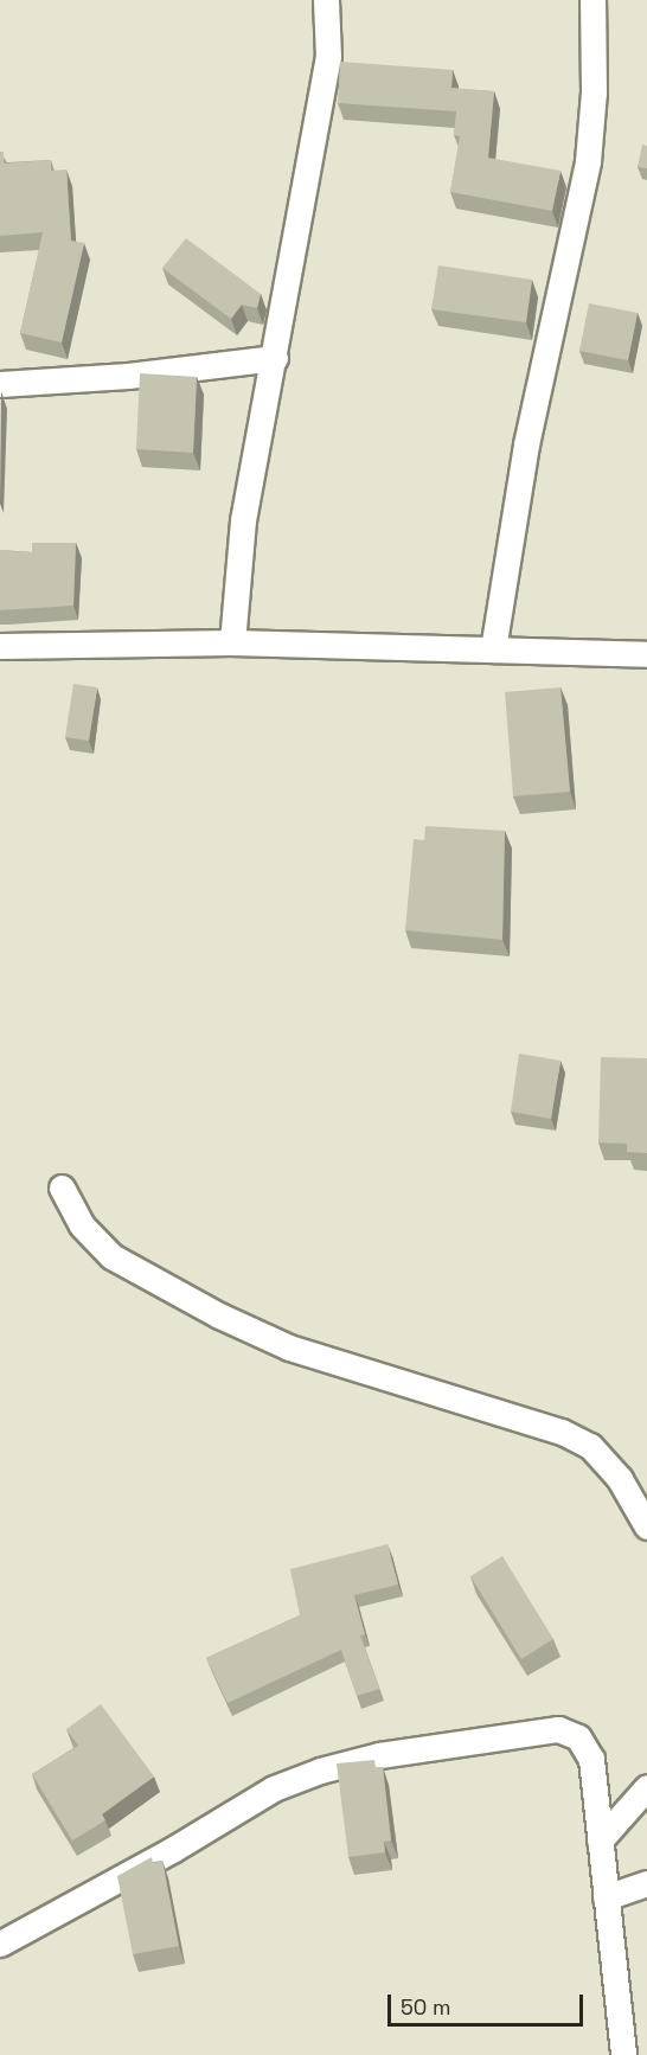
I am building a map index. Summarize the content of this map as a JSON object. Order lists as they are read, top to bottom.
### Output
{
  "scale_bar": "50 m"
}
